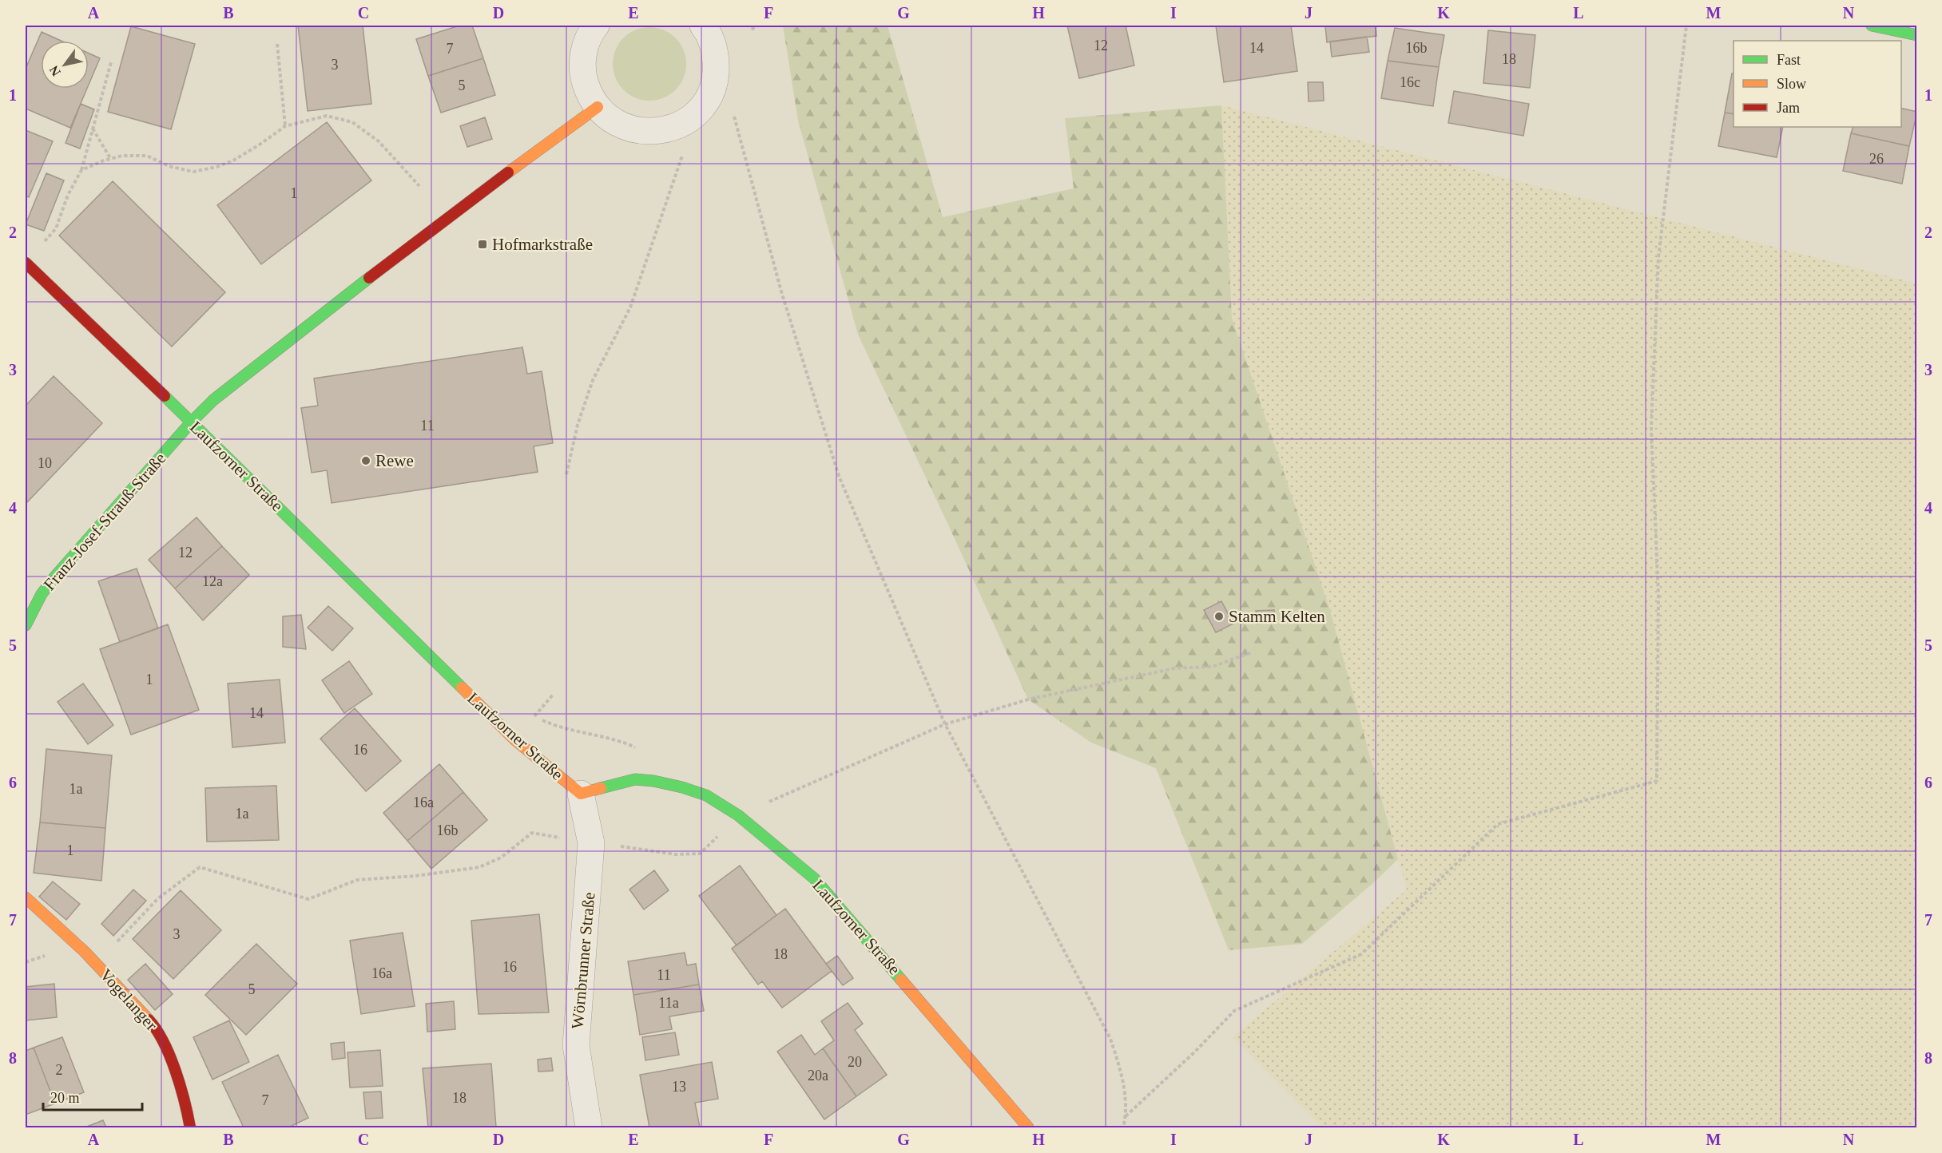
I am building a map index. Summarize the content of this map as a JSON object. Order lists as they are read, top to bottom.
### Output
{
  "streets": {
    "street": [
      "Laufzorner Straße",
      "Franz-Josef-Strauß-Straße",
      "Wörnbrunner Straße",
      "Vogelanger"
    ]
  },
  "crossings": [
    ["Laufzorner Straße", "Franz-Josef-Strauß-Straße"],
    ["Laufzorner Straße", "Wörnbrunner Straße"]
  ],
  "places": {
    "transit": ["Hofmarkstraße"],
    "other": ["Rewe", "Stamm Kelten"]
  },
  "house_numbers": [
    "12",
    "14",
    "16b",
    "7",
    "18",
    "3",
    "16c",
    "5",
    "26",
    "1",
    "11",
    "10",
    "12",
    "12a",
    "1",
    "14",
    "16",
    "1a",
    "16a",
    "1a",
    "16b",
    "1",
    "3",
    "18",
    "16",
    "16a",
    "11",
    "5",
    "11a",
    "20",
    "2",
    "20a",
    "13",
    "18",
    "7"
  ],
  "legend": ["Fast", "Slow", "Jam"],
  "scale_bar": "20 m",
  "north": "bottom left",
  "grid": {
    "columns": [
      "A",
      "B",
      "C",
      "D",
      "E",
      "F",
      "G",
      "H",
      "I",
      "J",
      "K",
      "L",
      "M",
      "N"
    ],
    "rows": [
      "1",
      "2",
      "3",
      "4",
      "5",
      "6",
      "7",
      "8"
    ]
  }
}
